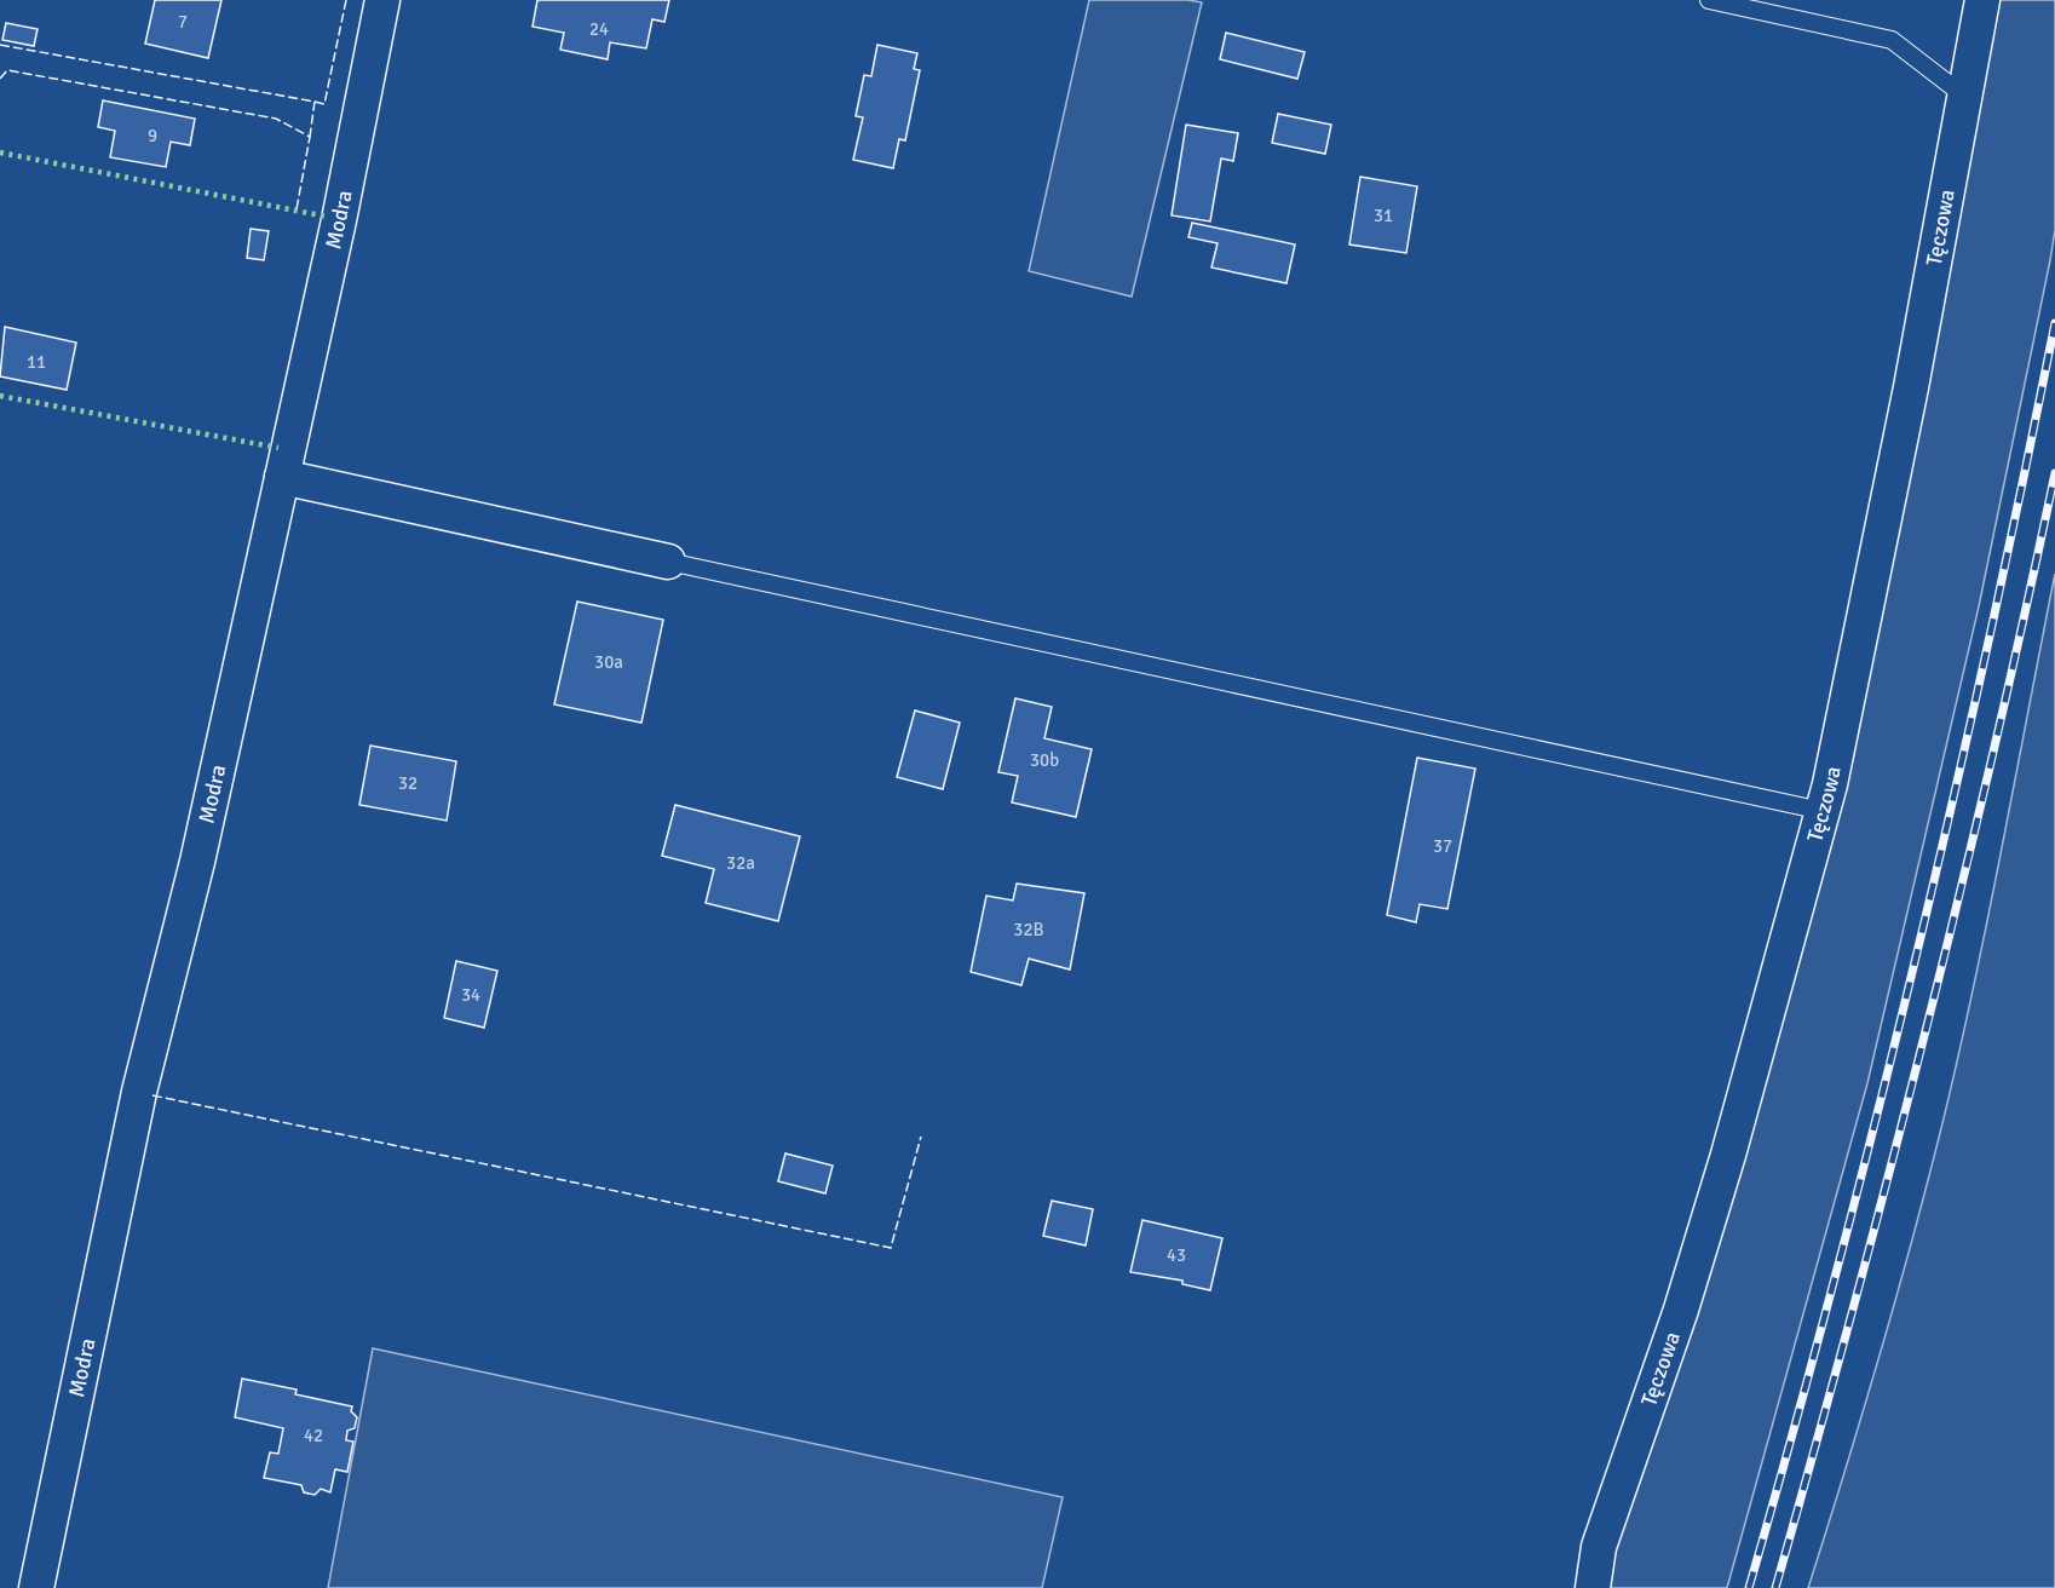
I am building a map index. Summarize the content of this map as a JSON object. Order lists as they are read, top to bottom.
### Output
{
  "streets": {
    "street": ["Modra", "Tęczowa"]
  },
  "house_numbers": [
    "7",
    "24",
    "9",
    "31",
    "11",
    "30a",
    "30b",
    "32",
    "37",
    "32a",
    "32B",
    "34",
    "43",
    "42"
  ]
}
